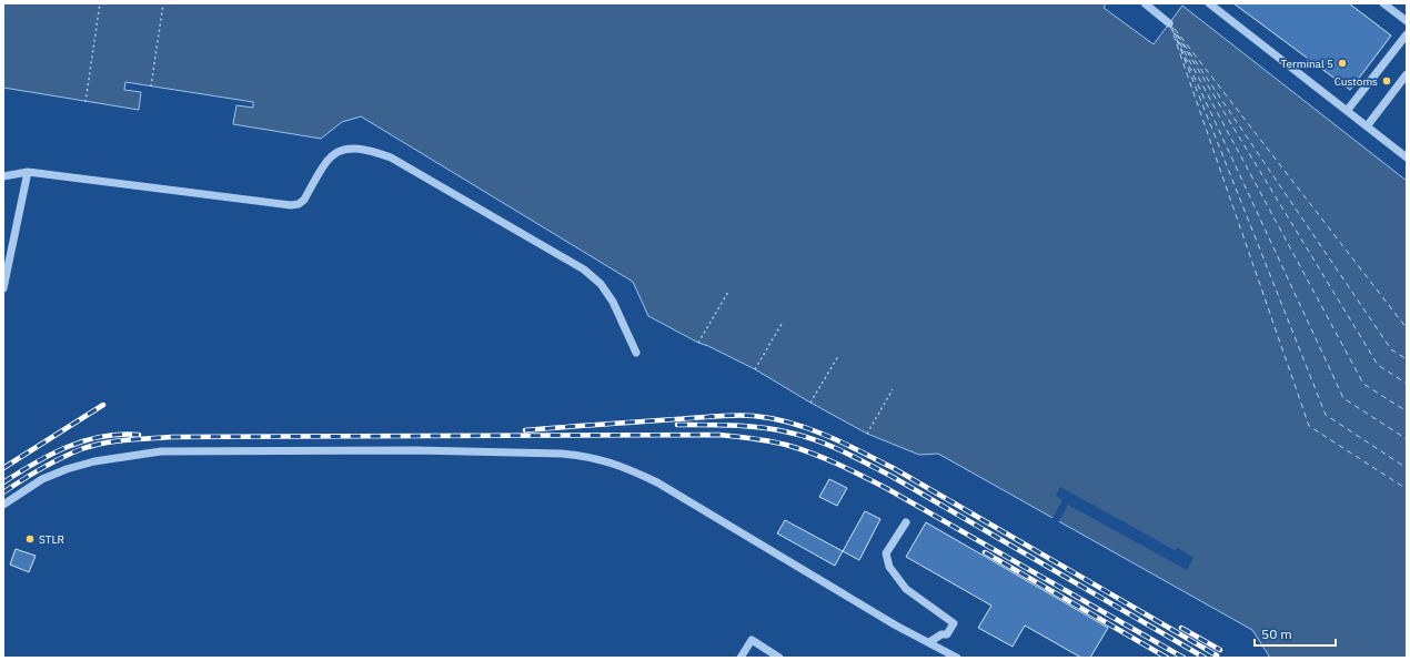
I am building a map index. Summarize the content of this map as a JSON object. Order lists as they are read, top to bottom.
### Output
{
  "places": ["Terminal 5", "Customs", "STLR"],
  "scale_bar": "50 m"
}
